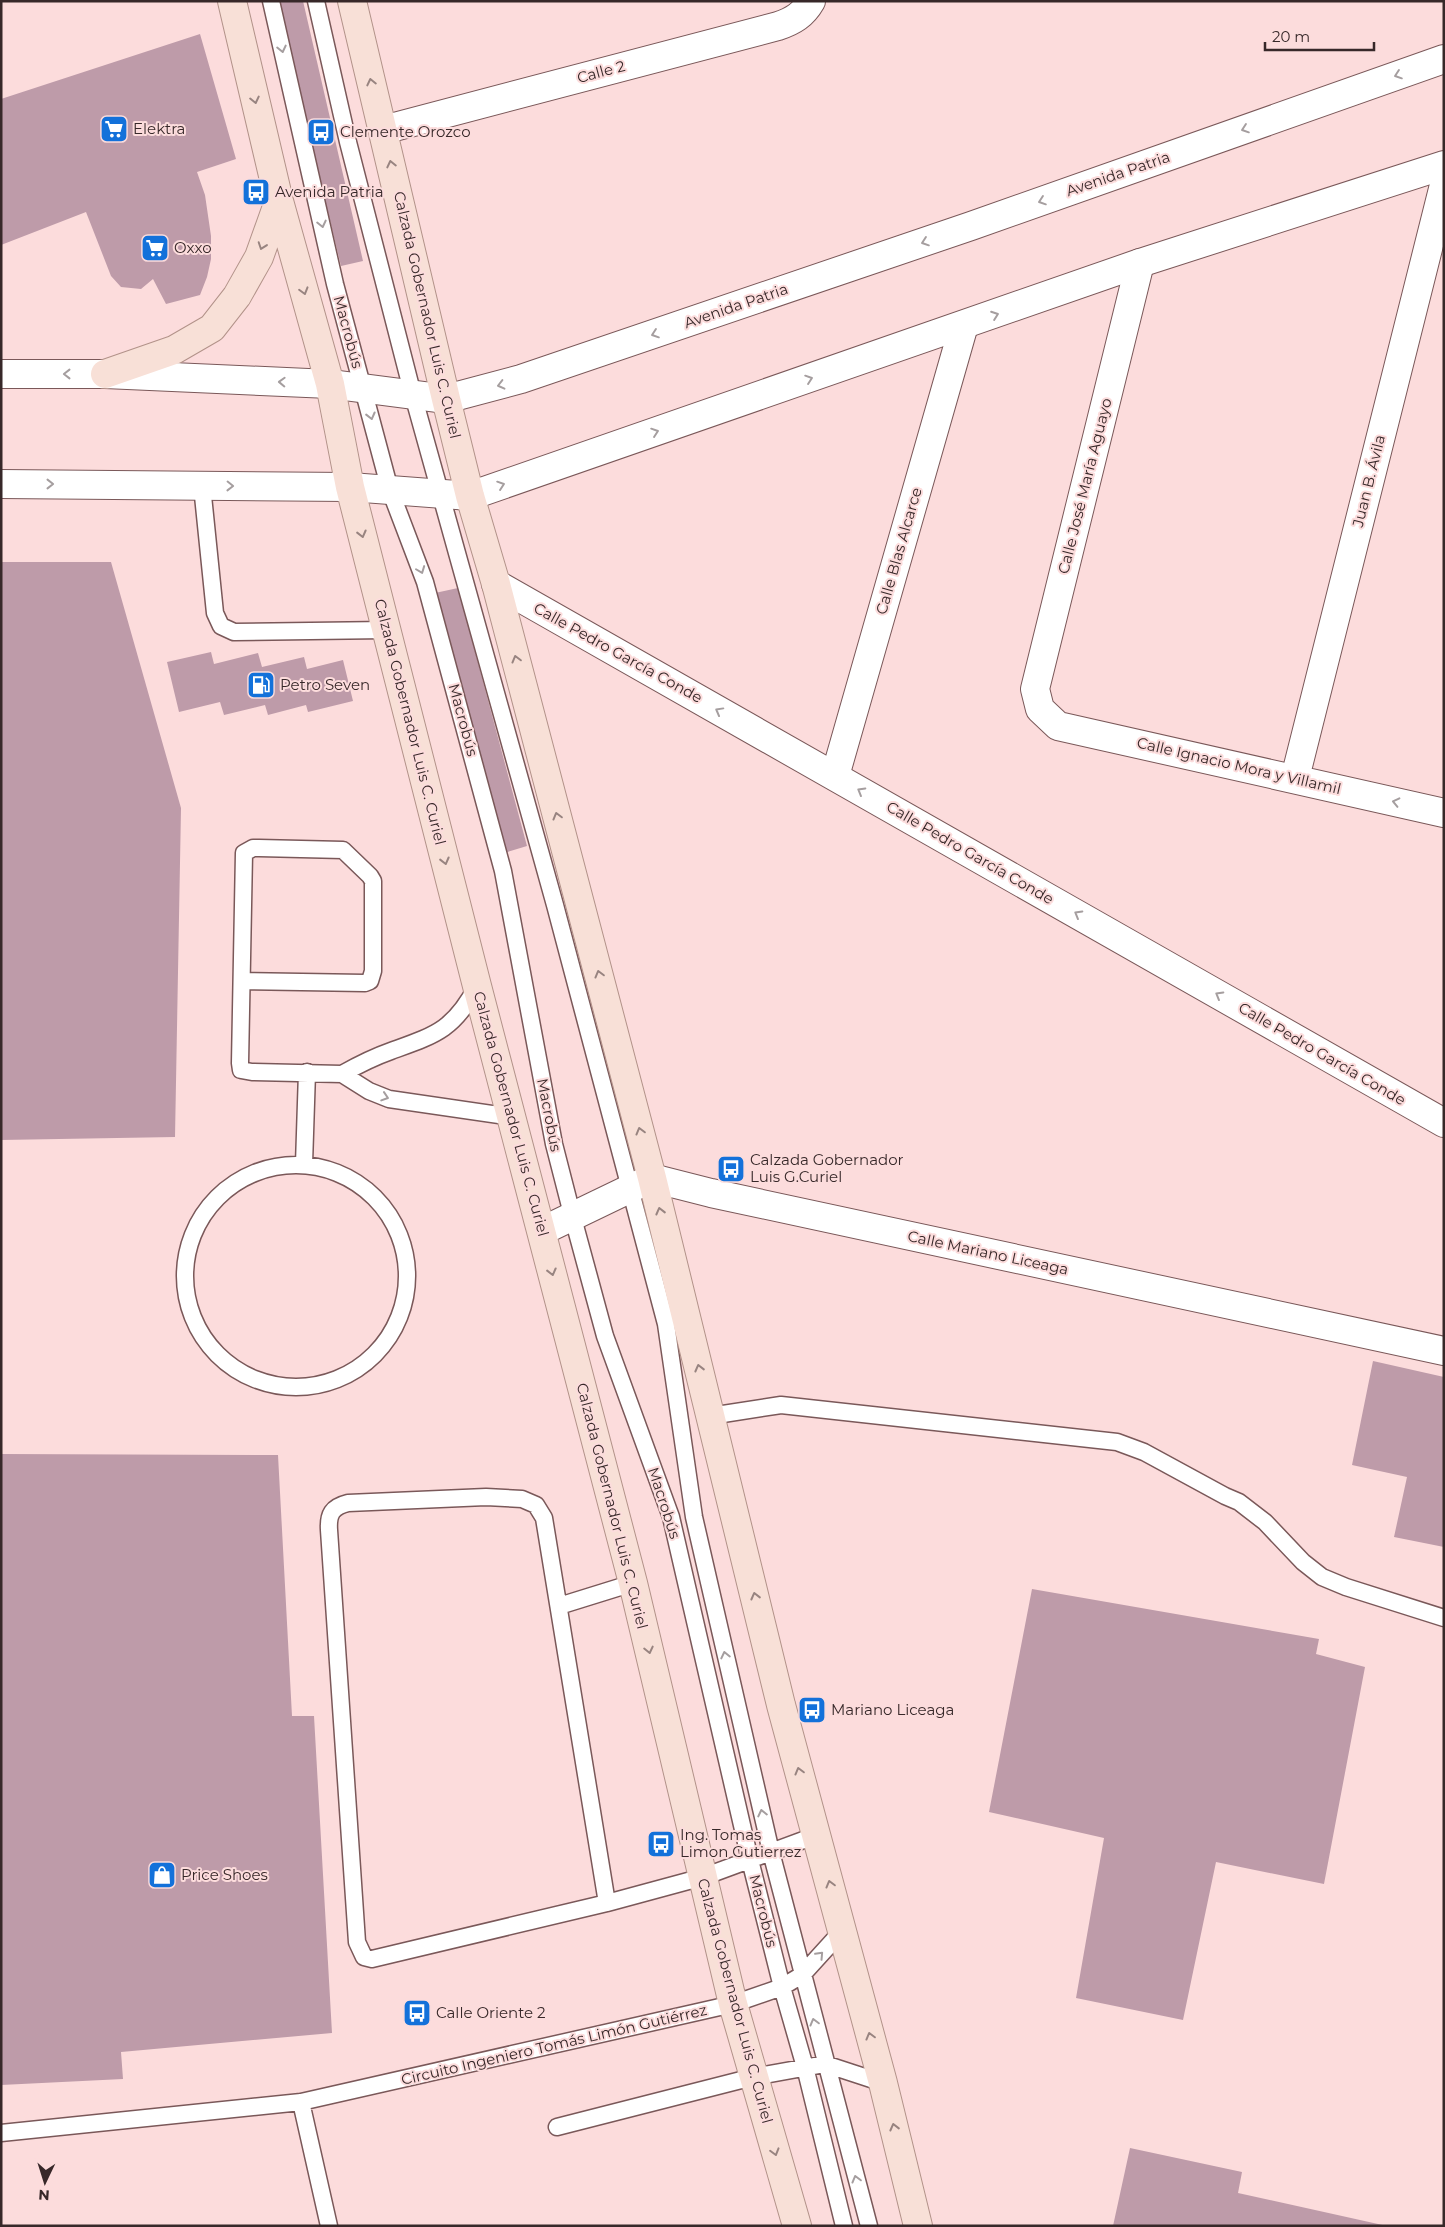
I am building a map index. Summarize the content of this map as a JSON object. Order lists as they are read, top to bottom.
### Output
{
  "streets": {
    "main road": ["Calzada Gobernador Luis C. Curiel"],
    "street": [
      "Calle 2",
      "Avenida Patria",
      "Juan B. Ávila",
      "Calle José María Aguayo",
      "Calle Blas Alcarce",
      "Calle Pedro García Conde",
      "Calle Ignacio Mora y Villamil",
      "Calle Mariano Liceaga"
    ],
    "lane": ["Macrobús", "Circuito Ingeniero Tomás Limón Gutiérrez"]
  },
  "crossings": [
    ["Calle 2", "Calzada Gobernador Luis C. Curiel"],
    ["Avenida Patria", "Calzada Gobernador Luis C. Curiel"],
    ["Avenida Patria", "Macrobús"],
    ["Calzada Gobernador Luis C. Curiel", "Macrobús"],
    ["Calzada Gobernador Luis C. Curiel", "Calle Pedro García Conde"],
    ["Calzada Gobernador Luis C. Curiel", "Calle Mariano Liceaga"],
    ["Calzada Gobernador Luis C. Curiel", "Circuito Ingeniero Tomás Limón Gutiérrez"],
    ["Macrobús", "Calle Mariano Liceaga"],
    ["Macrobús", "Circuito Ingeniero Tomás Limón Gutiérrez"],
    ["Juan B. Ávila", "Calle Ignacio Mora y Villamil"],
    ["Calle José María Aguayo", "Calle Ignacio Mora y Villamil"],
    ["Calle Blas Alcarce", "Calle Pedro García Conde"]
  ],
  "one_way": ["Calle Pedro García Conde", "Calle Ignacio Mora y Villamil"],
  "places": {
    "supermarket": ["Elektra", "Oxxo"],
    "bus stop": [
      "Clemente Orozco",
      "Avenida Patria",
      "Calzada Gobernador Luis G.Curiel",
      "Mariano Liceaga",
      "Ing. Tomas Limon Gutierrez",
      "Calle Oriente 2"
    ],
    "fuel station": ["Petro Seven"],
    "shop": ["Price Shoes"]
  },
  "scale_bar": "20 m",
  "north": "bottom"
}
